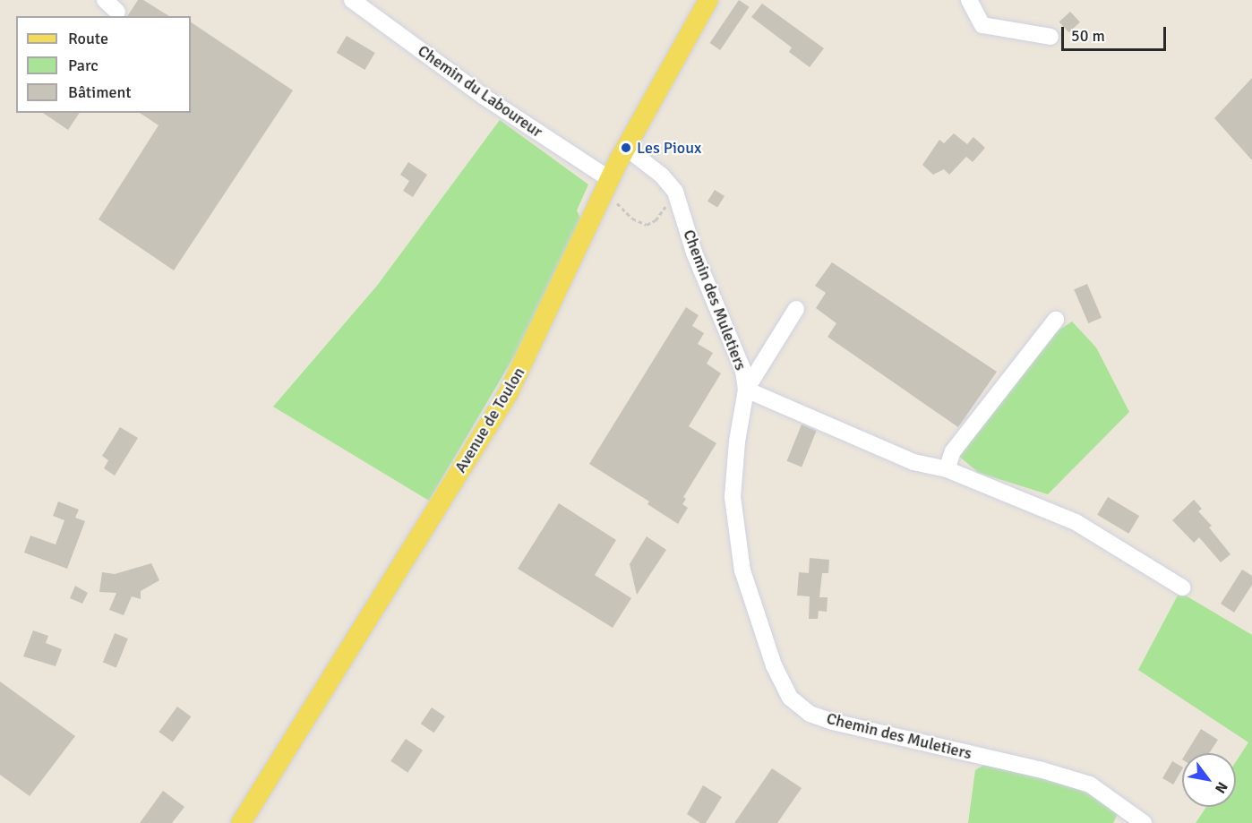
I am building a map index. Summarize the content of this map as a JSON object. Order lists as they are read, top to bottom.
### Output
{
  "streets": {
    "main road": ["Avenue de Toulon"],
    "street": ["Chemin du Laboureur", "Chemin des Muletiers"]
  },
  "crossings": [
    ["Chemin du Laboureur", "Avenue de Toulon"],
    ["Chemin des Muletiers", "Avenue de Toulon"]
  ],
  "places": ["Les Pioux"],
  "legend": ["Route", "Parc", "Bâtiment"],
  "scale_bar": "50 m",
  "north": "bottom right"
}
